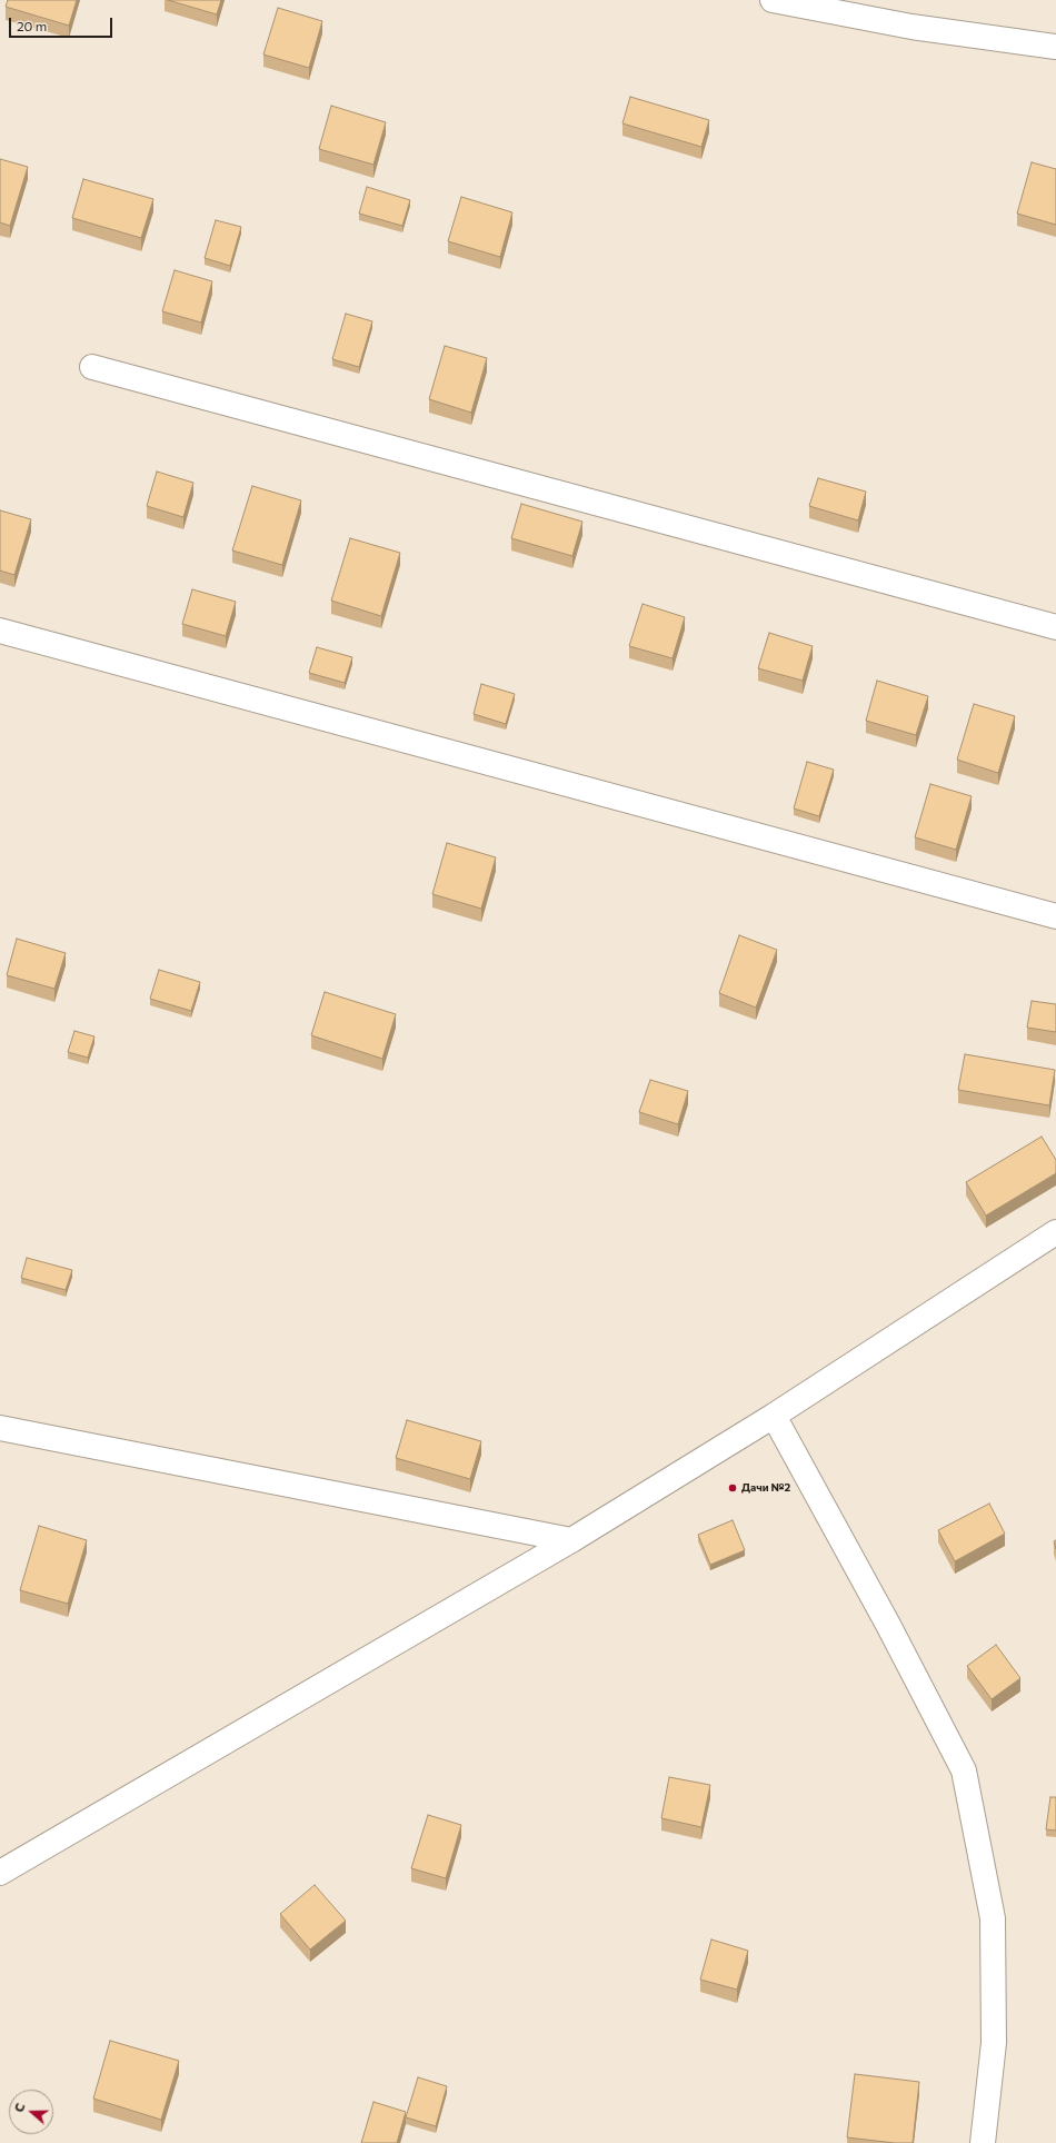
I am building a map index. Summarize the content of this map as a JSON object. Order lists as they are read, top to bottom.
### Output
{
  "places": ["Дачи №2"],
  "scale_bar": "20 m",
  "north": "left"
}
